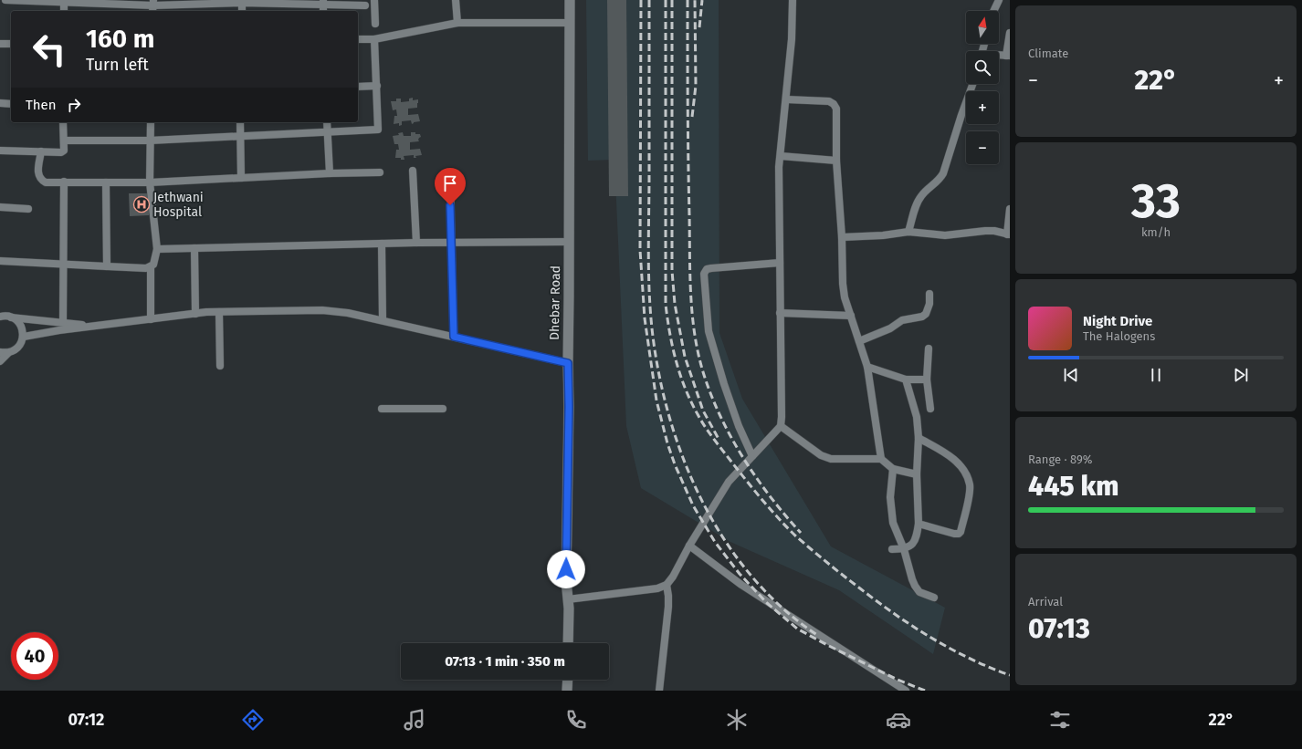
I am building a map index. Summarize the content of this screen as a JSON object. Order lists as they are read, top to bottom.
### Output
{
  "streets": {
    "street": ["Dhebar Road"]
  },
  "places": {
    "hospital": ["Jethwani Hospital"]
  },
  "north": "top",
  "page": {
    "tile": [
      "Climate",
      ["33", "km/h"],
      ["Range · 89%", "445 km"],
      ["Arrival", "07:13"]
    ],
    "map_buttons": ["+", "−"],
    "turn": ["160 m", "Turn left"],
    "heat": ["−", "22°", "+"],
    "then": "Then",
    "song": ["Night Drive", "The Halogens"],
    "limit": "40",
    "trip": "07:13 · 1 min · 350 m",
    "tabs": ["07:12", "22°"]
  }
}
